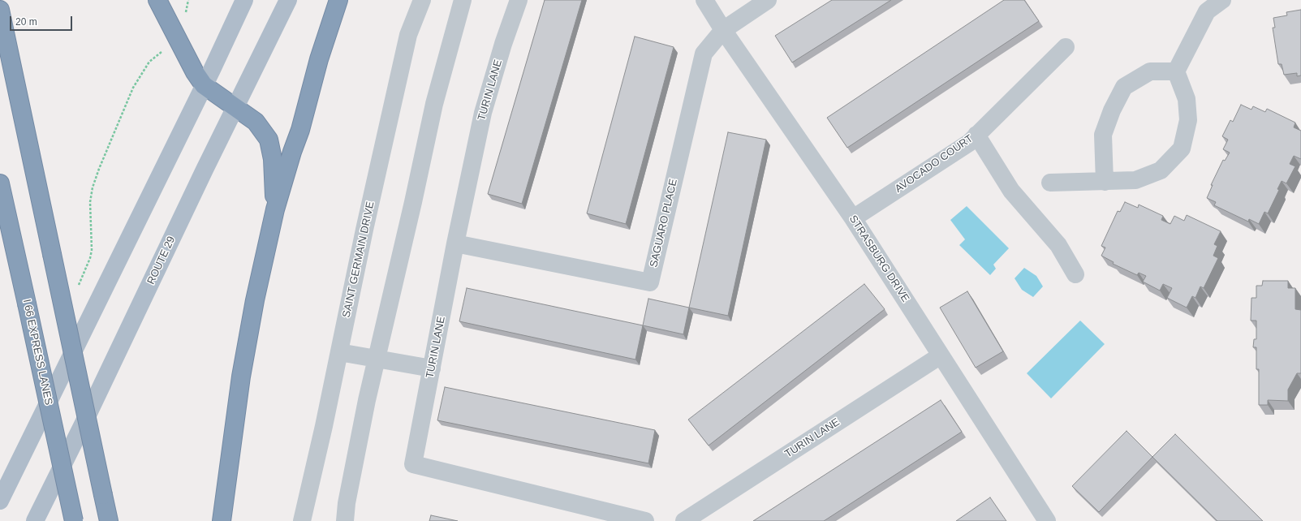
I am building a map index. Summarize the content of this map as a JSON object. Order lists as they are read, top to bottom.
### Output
{
  "streets": {
    "highway": ["I 66 EXPRESS LANES"],
    "main road": ["ROUTE 29"],
    "street": [
      "TURIN LANE",
      "AVOCADO COURT",
      "SAGUARO PLACE",
      "STRASBURG DRIVE",
      "SAINT GERMAIN DRIVE"
    ]
  },
  "crossings": [
    ["TURIN LANE", "SAGUARO PLACE"],
    ["TURIN LANE", "STRASBURG DRIVE"],
    ["AVOCADO COURT", "STRASBURG DRIVE"],
    ["SAGUARO PLACE", "STRASBURG DRIVE"]
  ],
  "scale_bar": "20 m"
}
